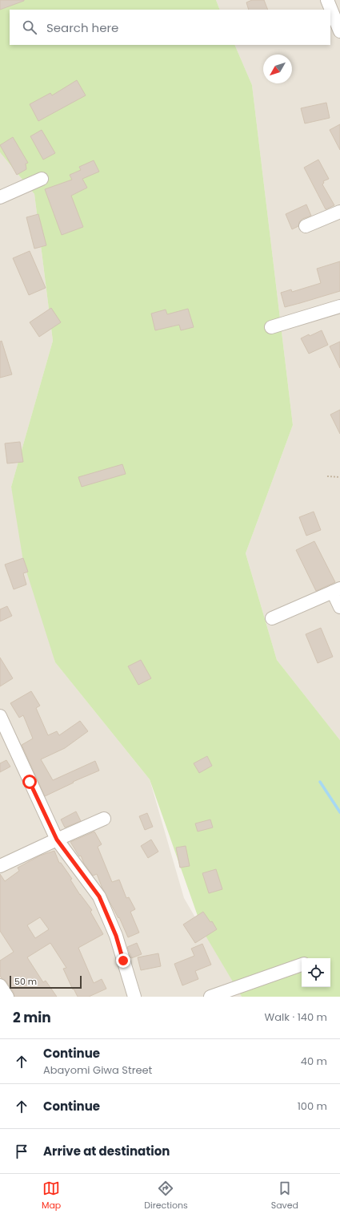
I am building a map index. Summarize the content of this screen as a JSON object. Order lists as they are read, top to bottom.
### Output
{
  "scale_bar": "50 m",
  "north": "bottom left",
  "page": {
    "search": "Search here",
    "scale": "50 m",
    "heading": ["2 min", "Walk · 140 m"],
    "list": [
      ["Continue", "Abayomi Giwa Street", "40 m"],
      ["Continue", "100 m"],
      "Arrive at destination"
    ],
    "nav": ["Map", "Directions", "Saved"]
  }
}
